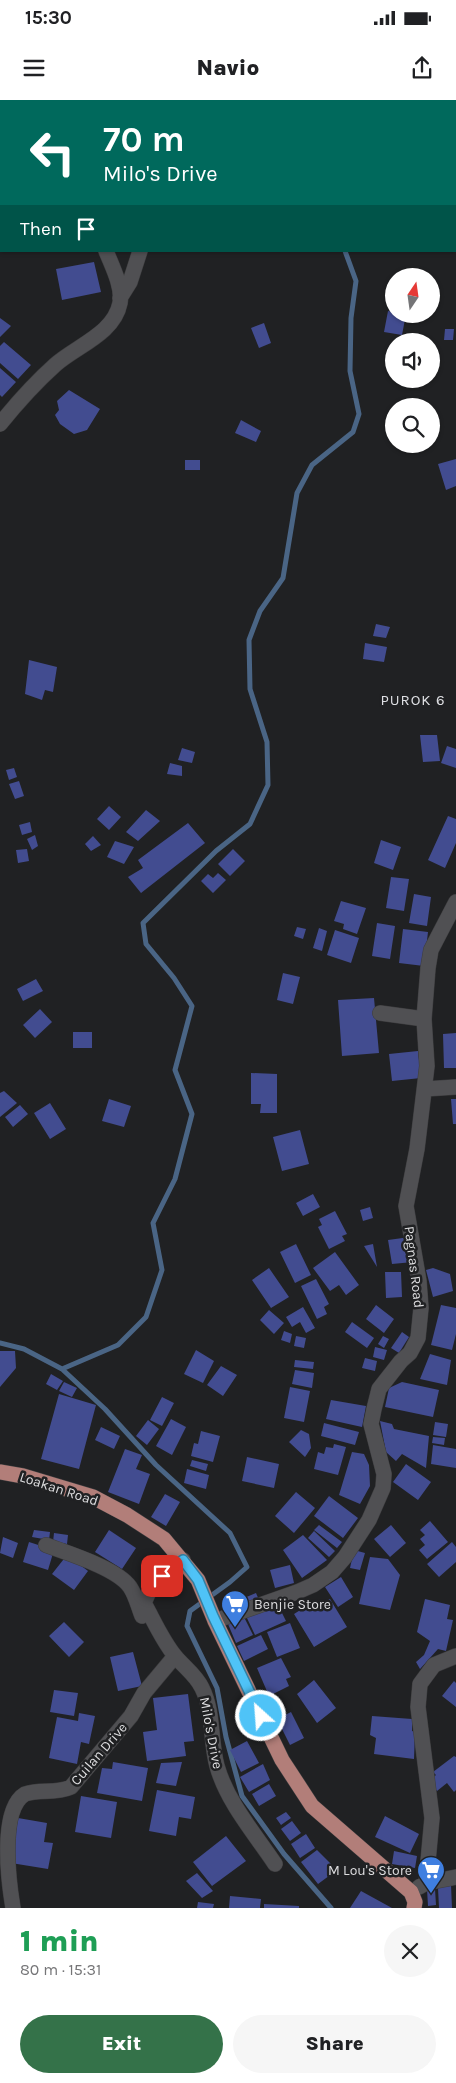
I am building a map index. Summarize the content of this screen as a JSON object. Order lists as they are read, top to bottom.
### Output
{
  "streets": {
    "main road": ["Loakan Road"],
    "street": ["Pagnas Road", "Milo's Drive", "Cuilan Drive"]
  },
  "crossings": [
    ["Pagnas Road", "Loakan Road"],
    ["Loakan Road", "Milo's Drive"],
    ["Milo's Drive", "Cuilan Drive"]
  ],
  "districts": ["PUROK 6"],
  "places": {
    "supermarket": ["Benjie Store", "M Lou's Store"]
  },
  "north": "top",
  "page": {
    "status": "15:30",
    "header": "Navio",
    "turn": ["70 m", "Milo's Drive"],
    "then": "Then",
    "heading": ["1 min", "80 m · 15:31"],
    "buttons": ["Exit", "Share"]
  }
}
